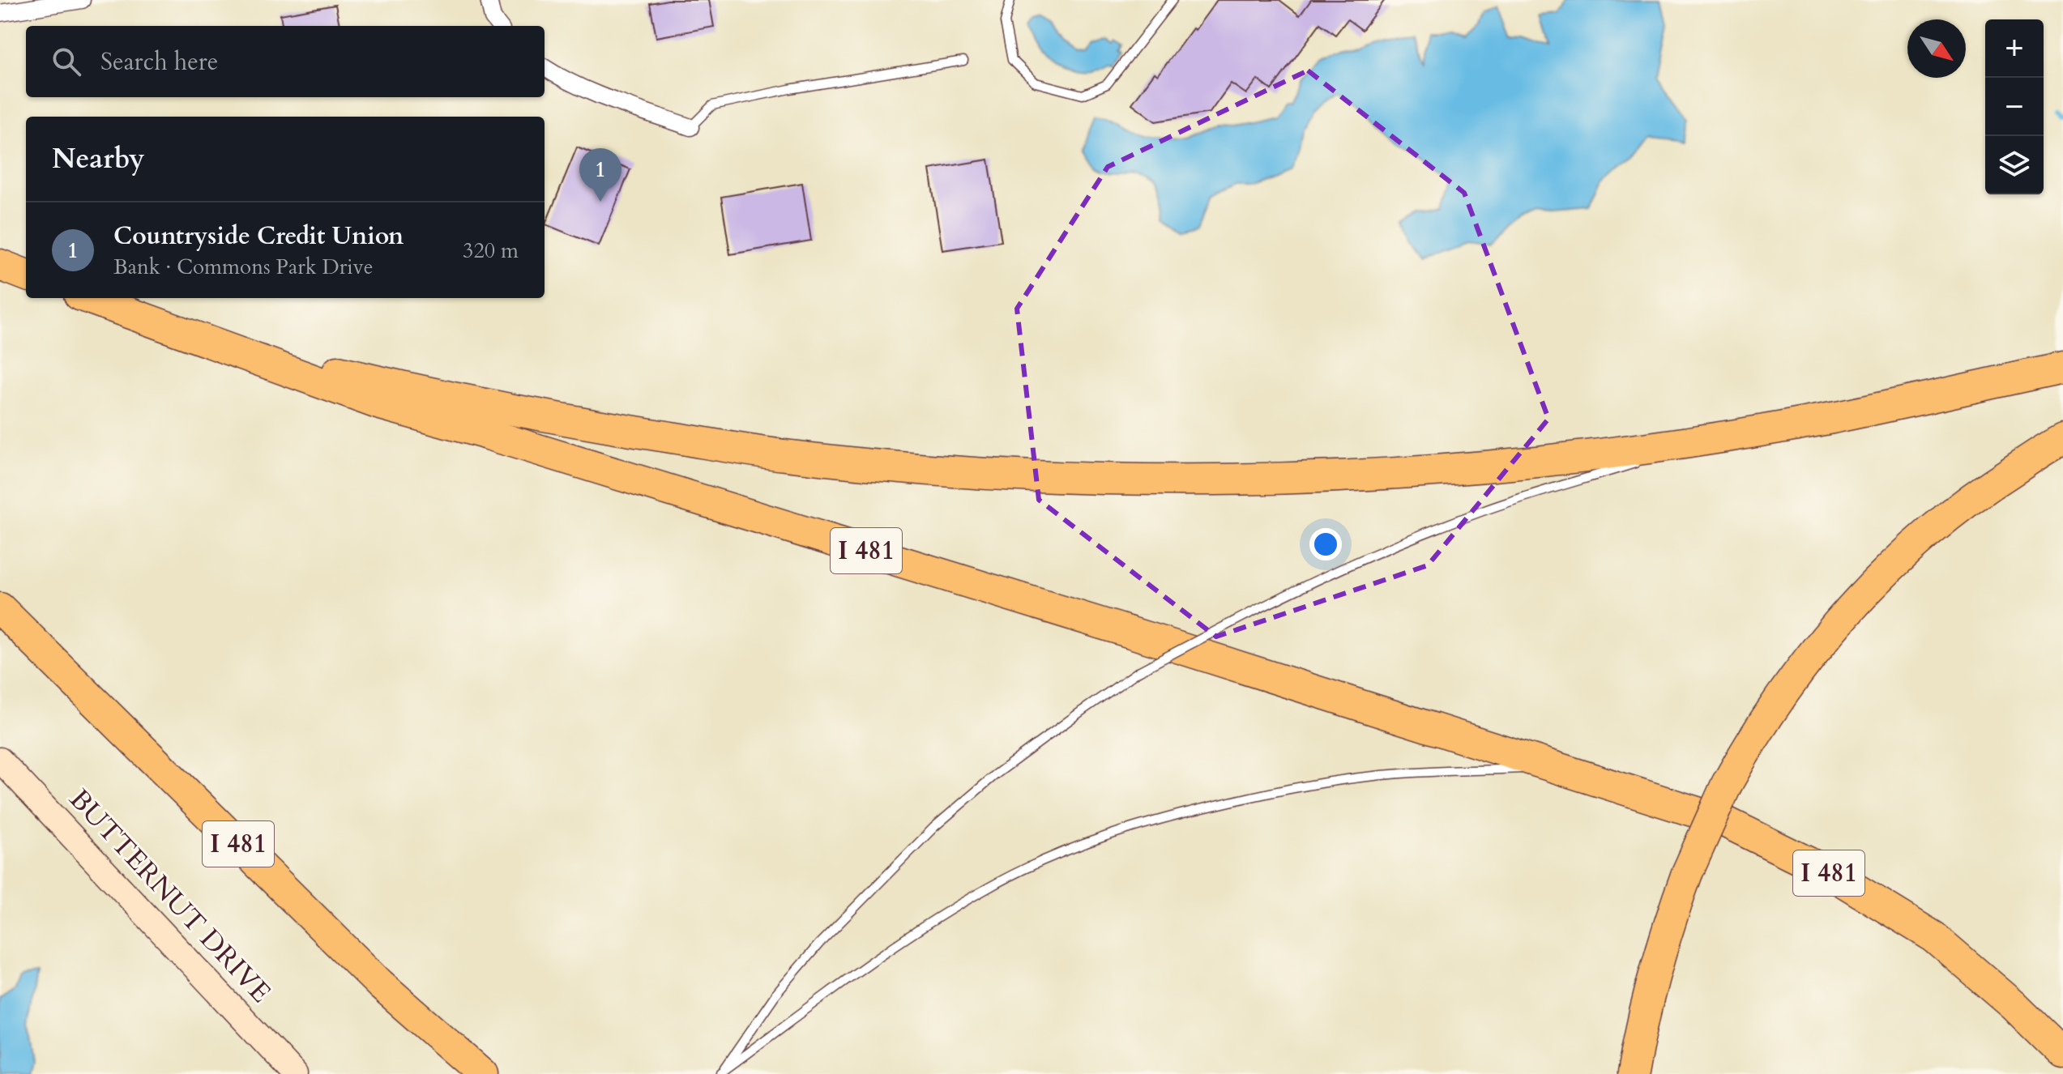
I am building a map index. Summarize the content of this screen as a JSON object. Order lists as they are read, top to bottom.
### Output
{
  "streets": {
    "highway": ["I 481"],
    "street": ["BUTTERNUT DRIVE"]
  },
  "north": "bottom right",
  "page": {
    "map_buttons": ["+", "−"],
    "search": "Search here",
    "heading": "Nearby",
    "pins": "1",
    "list": [
      {
        "mark": "1",
        "name": "Countryside Credit Union",
        "note": "Bank · Commons Park Drive",
        "value": "320 m"
      }
    ]
  }
}
